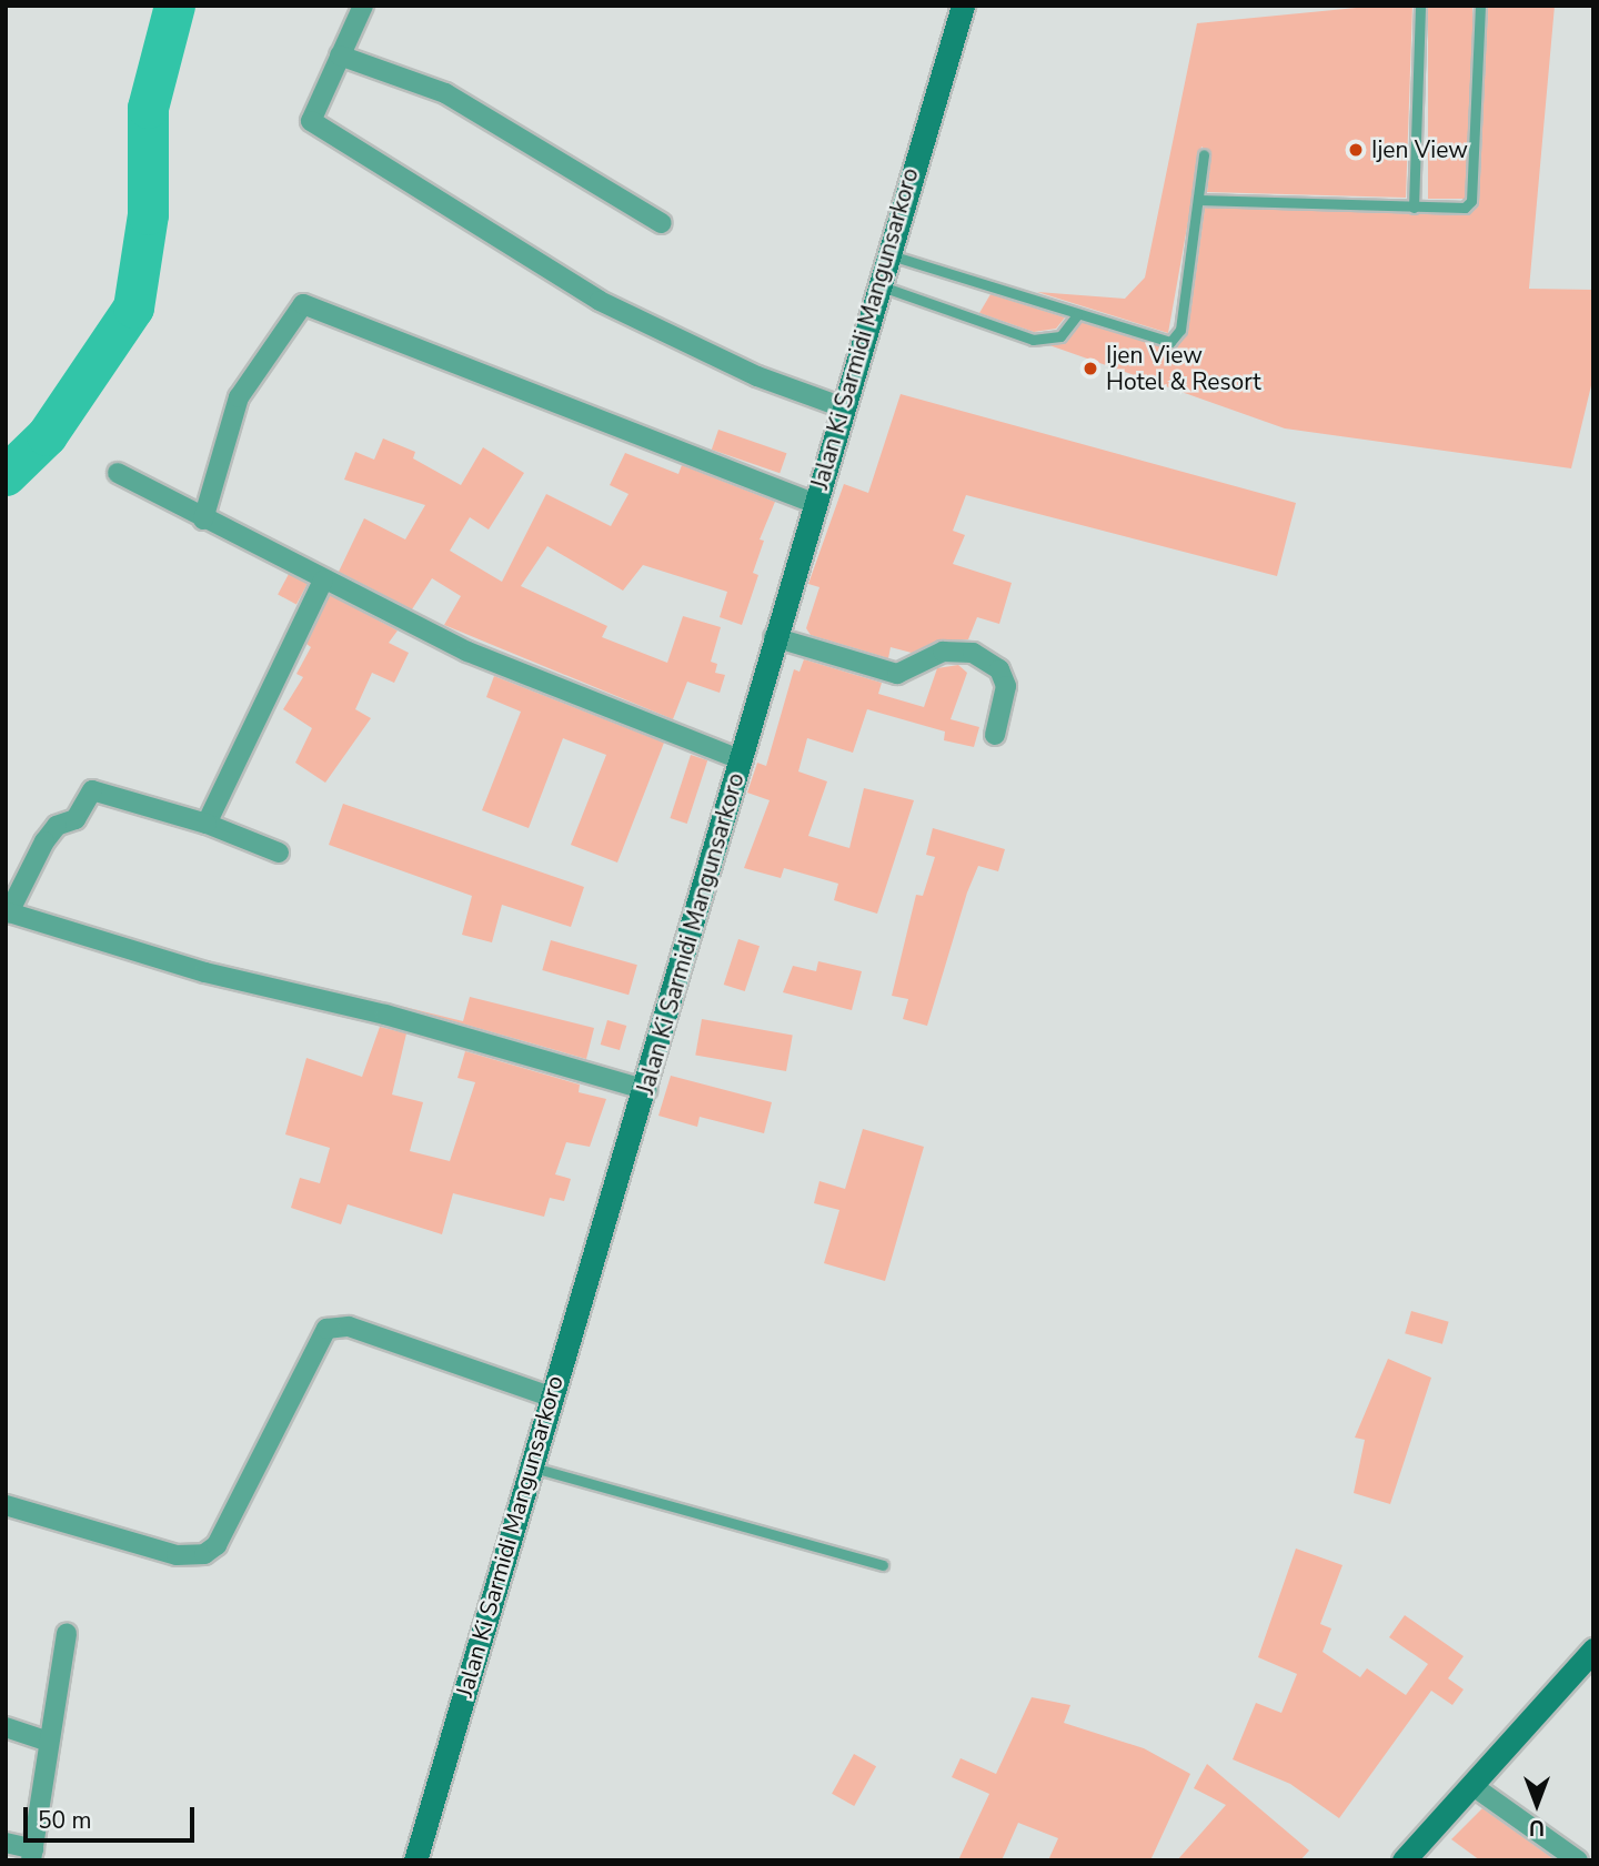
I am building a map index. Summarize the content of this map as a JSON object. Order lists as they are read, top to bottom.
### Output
{
  "streets": {
    "main road": ["Jalan Ki Sarmidi Mangunsarkoro"]
  },
  "places": ["Ijen View", "Ijen View Hotel & Resort"],
  "scale_bar": "50 m",
  "north": "bottom"
}
